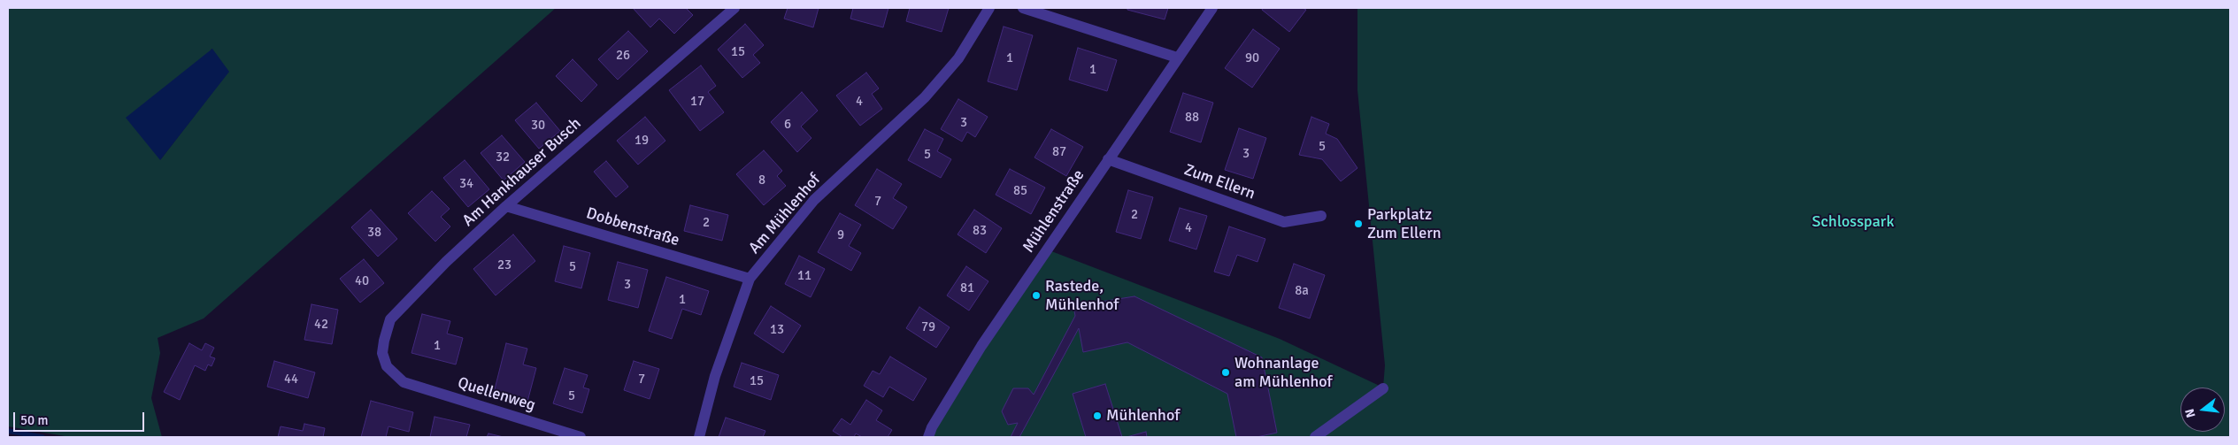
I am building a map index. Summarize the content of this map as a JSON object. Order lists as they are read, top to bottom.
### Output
{
  "streets": {
    "street": [
      "Am Hankhauser Busch",
      "Zum Ellern",
      "Mühlenstraße",
      "Am Mühlenhof",
      "Dobbenstraße",
      "Quellenweg"
    ]
  },
  "crossings": [
    ["Am Hankhauser Busch", "Dobbenstraße"],
    ["Am Hankhauser Busch", "Quellenweg"],
    ["Zum Ellern", "Mühlenstraße"],
    ["Am Mühlenhof", "Dobbenstraße"]
  ],
  "parks": ["Schlosspark"],
  "places": [
    "Parkplatz Zum Ellern",
    "Rastede, Mühlenhof",
    "Wohnanlage am Mühlenhof",
    "Mühlenhof"
  ],
  "house_numbers": [
    "15",
    "26",
    "1",
    "90",
    "1",
    "17",
    "4",
    "88",
    "3",
    "6",
    "30",
    "19",
    "5",
    "87",
    "3",
    "5",
    "32",
    "8",
    "34",
    "85",
    "7",
    "2",
    "2",
    "4",
    "83",
    "38",
    "9",
    "23",
    "5",
    "11",
    "40",
    "3",
    "81",
    "8a",
    "1",
    "42",
    "79",
    "13",
    "1",
    "44",
    "7",
    "15",
    "5"
  ],
  "scale_bar": "50 m",
  "north": "left"
}
